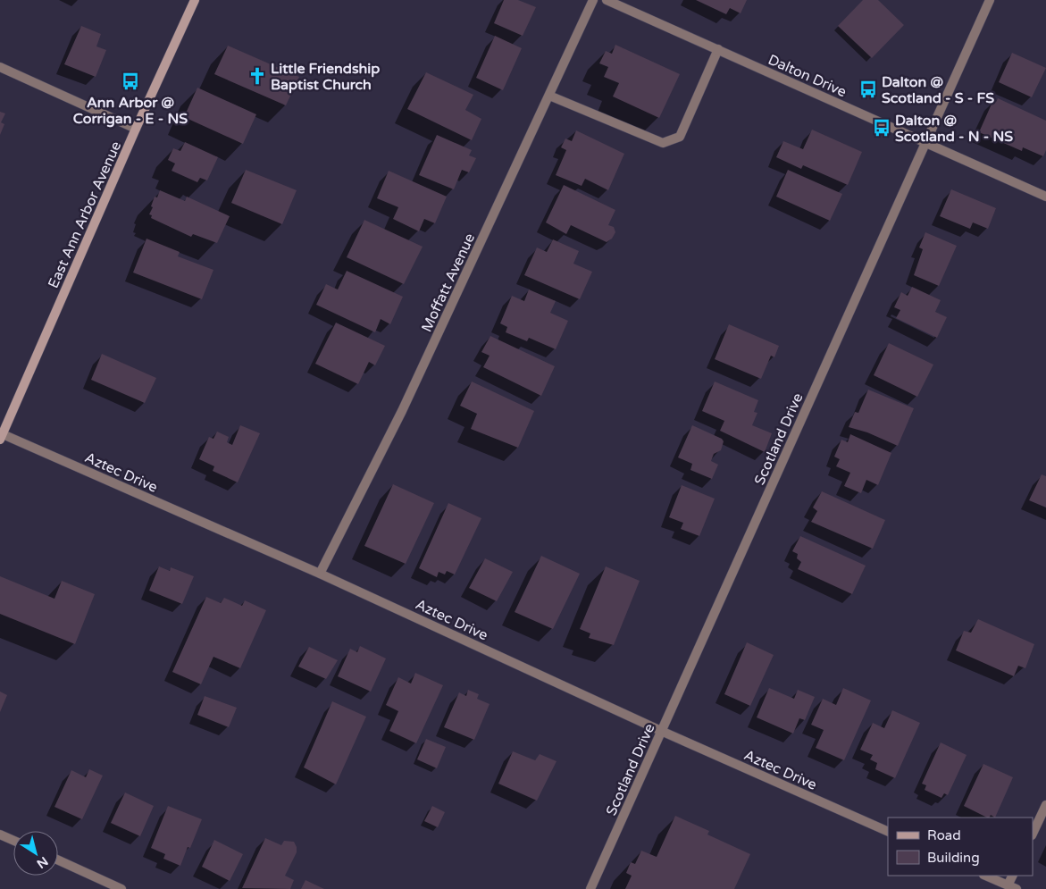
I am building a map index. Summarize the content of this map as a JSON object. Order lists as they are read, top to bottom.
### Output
{
  "streets": {
    "street": [
      "Dalton Drive",
      "East Ann Arbor Avenue",
      "Moffatt Avenue",
      "Scotland Drive",
      "Aztec Drive"
    ]
  },
  "crossings": [
    ["Dalton Drive", "Scotland Drive"],
    ["East Ann Arbor Avenue", "Aztec Drive"],
    ["Moffatt Avenue", "Aztec Drive"],
    ["Scotland Drive", "Aztec Drive"]
  ],
  "places": {
    "church": ["Little Friendship Baptist Church"],
    "bus stop": ["Ann Arbor @ Corrigan - E - NS", "Dalton @ Scotland - S - FS", "Dalton @ Scotland - N - NS"]
  },
  "legend": ["Road", "Building"],
  "north": "bottom right"
}
